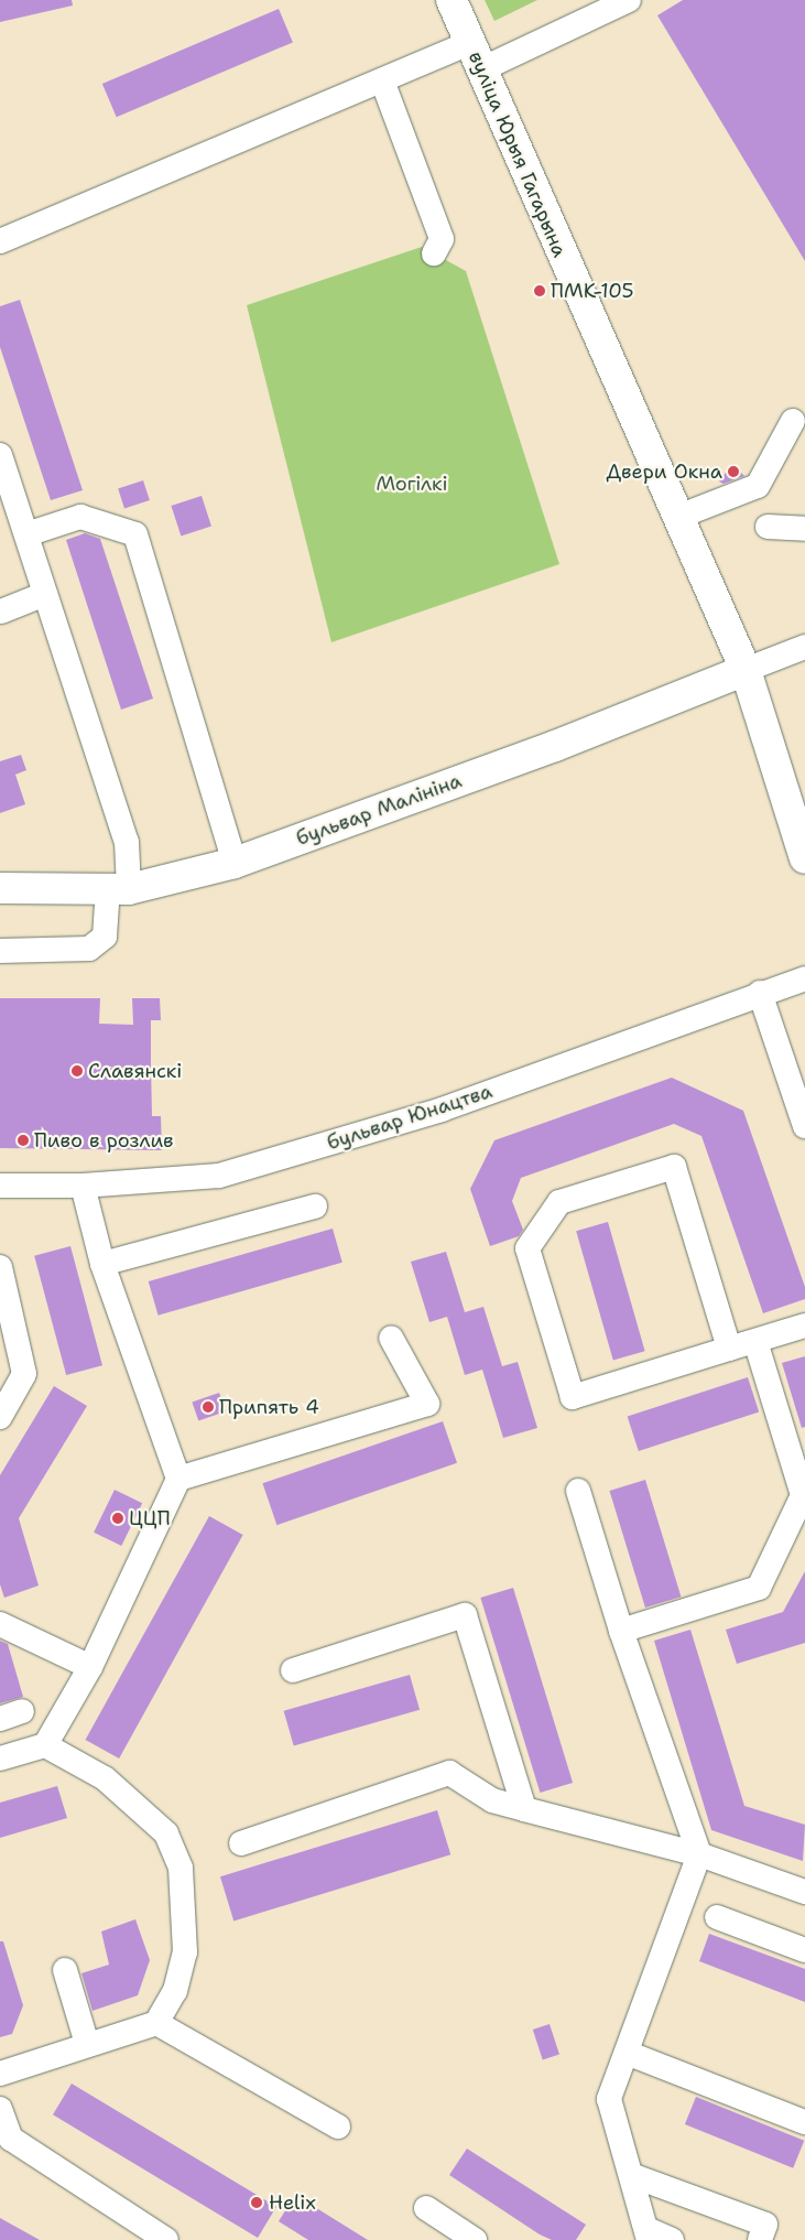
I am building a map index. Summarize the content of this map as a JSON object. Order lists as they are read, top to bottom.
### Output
{
  "streets": {
    "main road": ["вуліца Юрыя Гагарына", "бульвар Малініна"],
    "street": ["бульвар Юнацтва"]
  },
  "crossings": [
    ["вуліца Юрыя Гагарына", "бульвар Малініна"]
  ],
  "parks": ["Могілкі"],
  "places": [
    "ПМК-105",
    "Двери Окна",
    "Славянскі",
    "Пиво в розлив",
    "Припять 4",
    "ЦЦП",
    "Helix"
  ]
}
